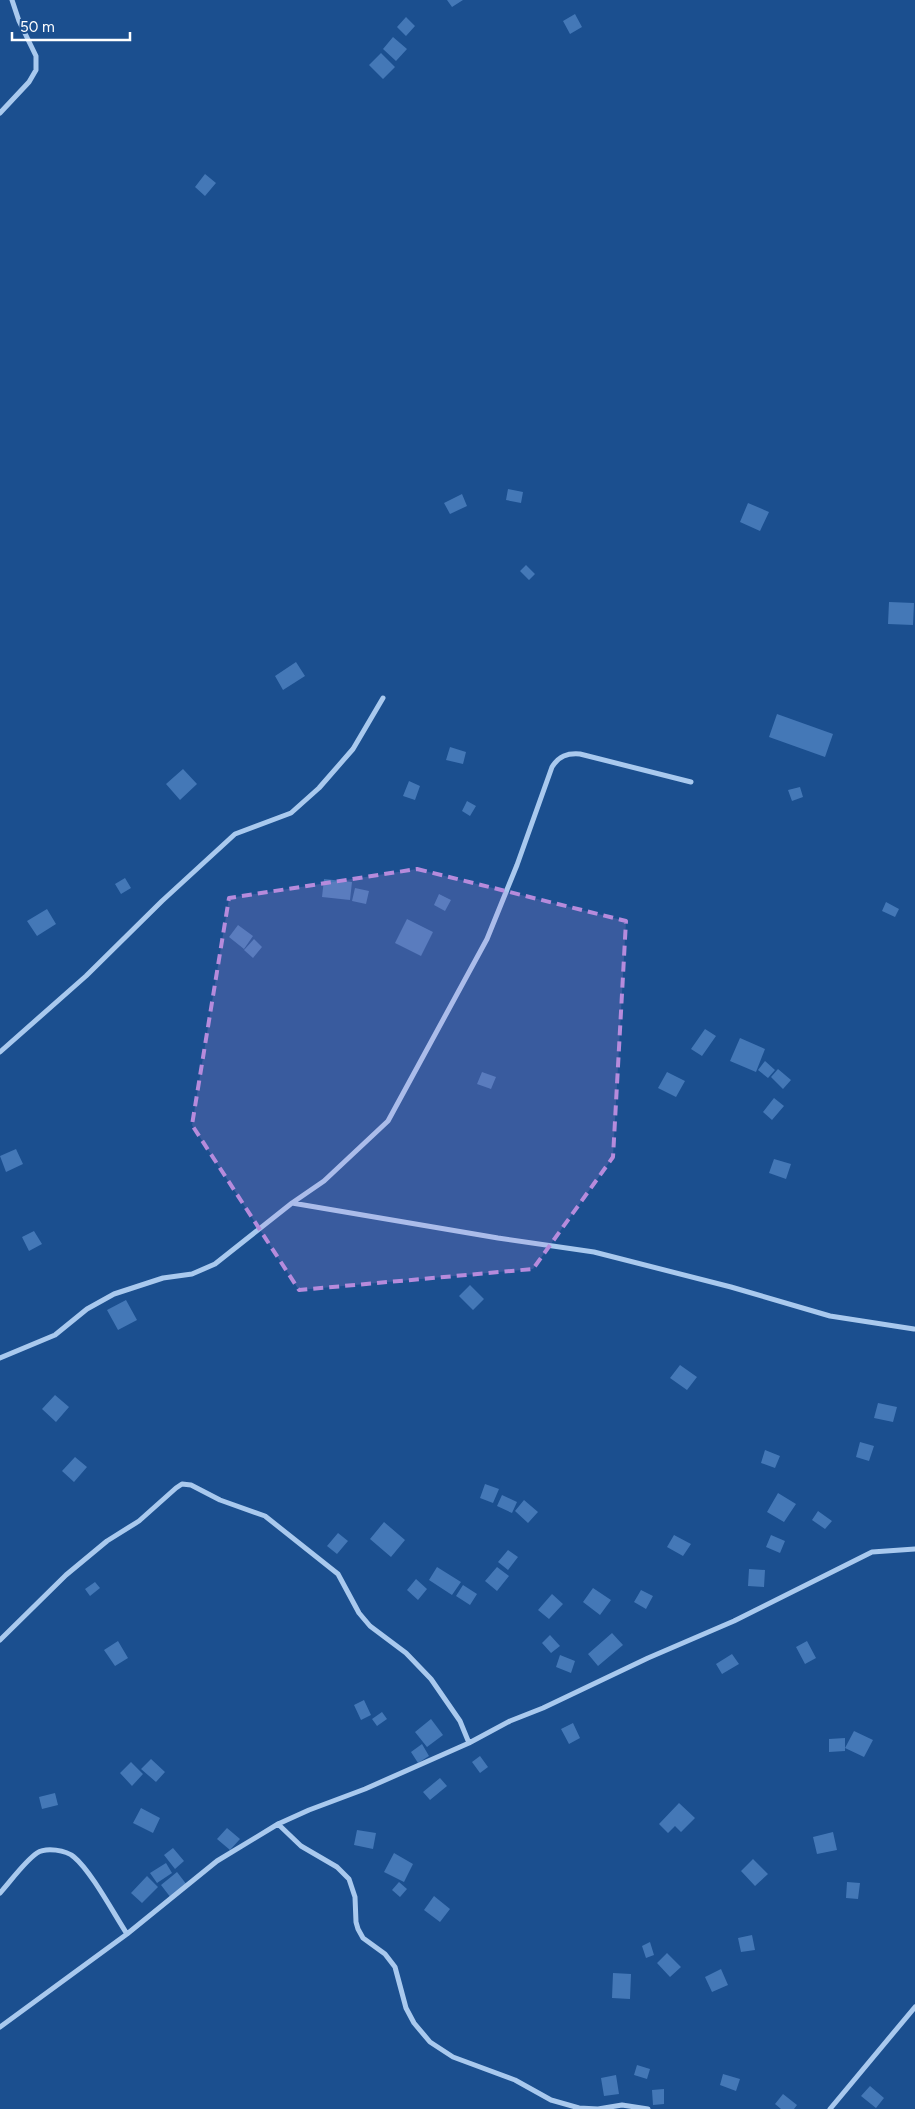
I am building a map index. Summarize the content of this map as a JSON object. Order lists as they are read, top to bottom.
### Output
{
  "scale_bar": "50 m"
}
